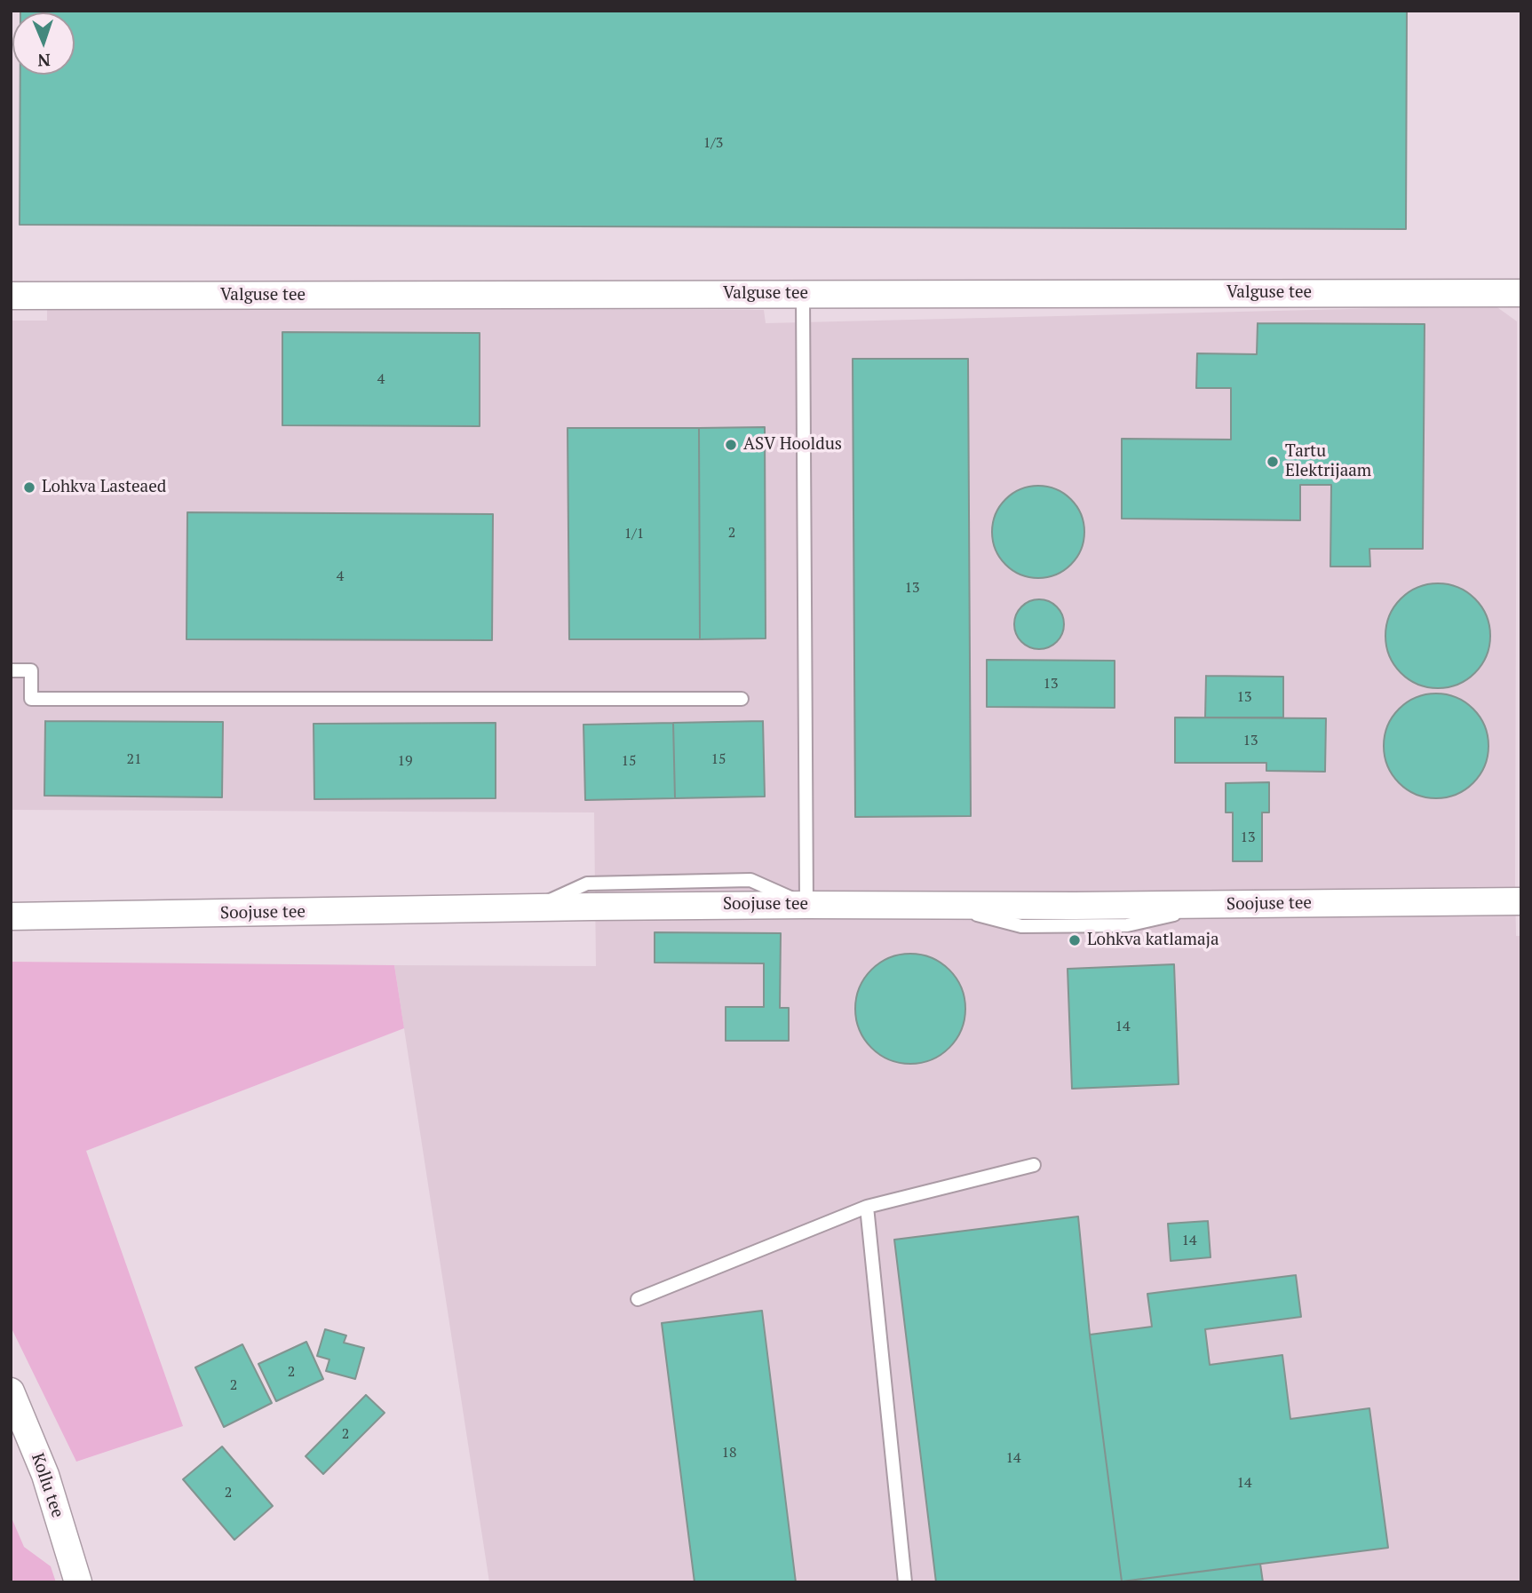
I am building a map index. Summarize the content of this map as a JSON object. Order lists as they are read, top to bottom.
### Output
{
  "streets": {
    "street": ["Valguse tee", "Soojuse tee", "Kollu tee"]
  },
  "places": [
    "ASV Hooldus",
    "Tartu Elektrijaam",
    "Lohkva Lasteaed",
    "Lohkva katlamaja"
  ],
  "house_numbers": [
    "1/3",
    "4",
    "2",
    "1/1",
    "4",
    "13",
    "13",
    "13",
    "13",
    "21",
    "15",
    "19",
    "15",
    "13",
    "14",
    "14",
    "2",
    "2",
    "2",
    "18",
    "14",
    "14",
    "2"
  ],
  "north": "bottom"
}
